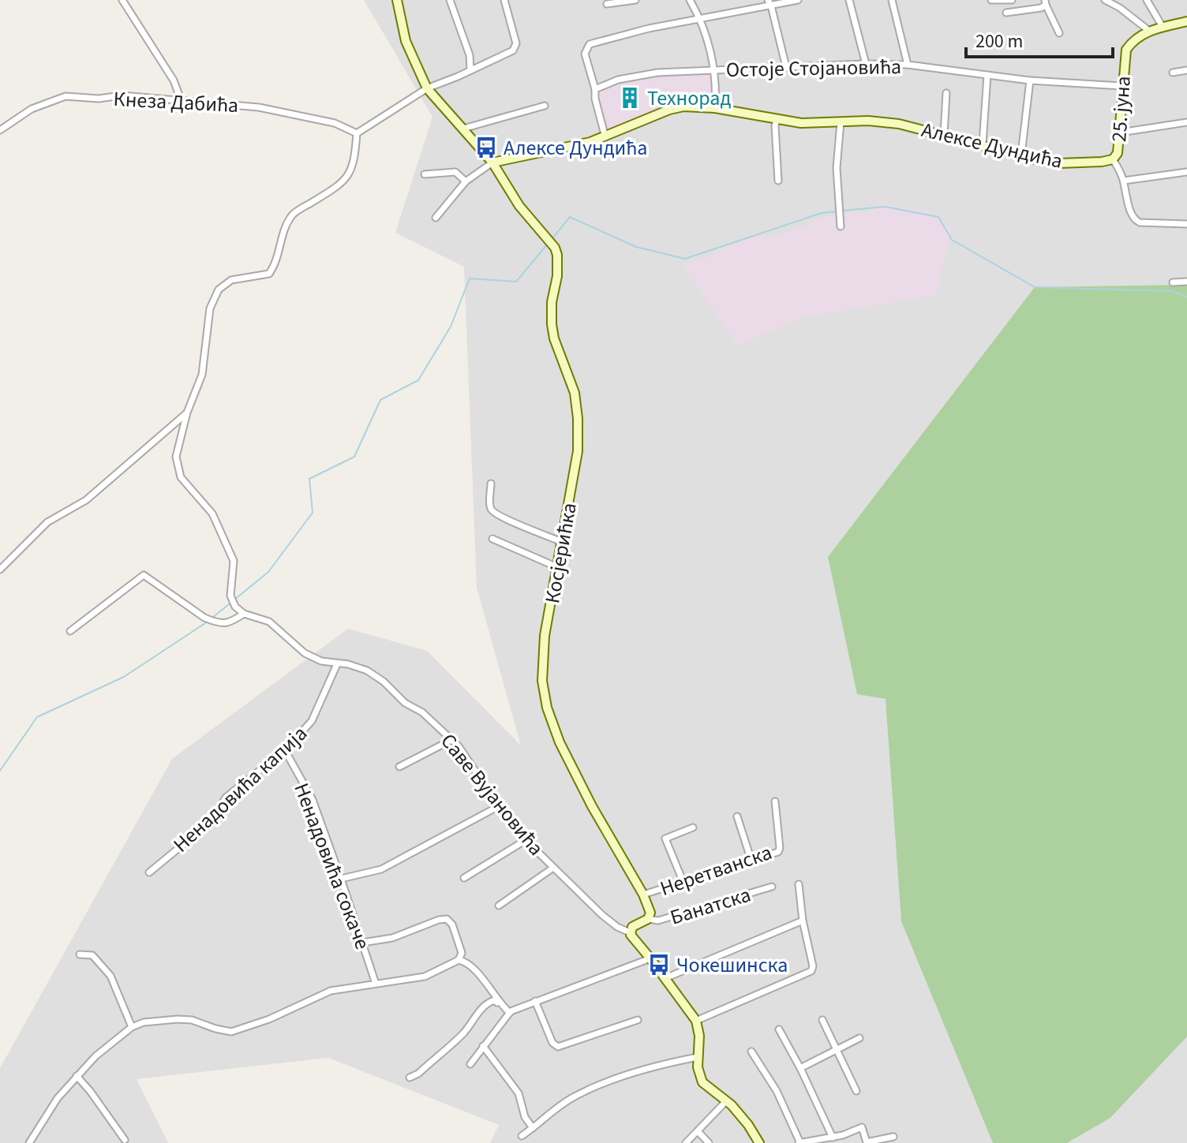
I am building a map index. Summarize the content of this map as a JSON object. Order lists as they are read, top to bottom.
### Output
{
  "streets": {
    "street": [
      "Остоје Стојановића",
      "Кнеза Дабића",
      "25. јуна",
      "Алексе Дундића",
      "Косјерићка",
      "Ненадовића капија",
      "Саве Вујановића",
      "Ненадовића сокаче",
      "Неретванска",
      "Банатска"
    ]
  },
  "crossings": [
    ["Остоје Стојановића", "25. јуна"],
    ["25. јуна", "Алексе Дундића"],
    ["Алексе Дундића", "Косјерићка"],
    ["Косјерићка", "Неретванска"],
    ["Косјерићка", "Банатска"],
    ["Ненадовића капија", "Саве Вујановића"],
    ["Ненадовића капија", "Ненадовића сокаче"]
  ],
  "places": {
    "building": ["Технорад"],
    "bus stop": ["Алексе Дундића", "Чокешинска"]
  },
  "scale_bar": "200 m"
}
